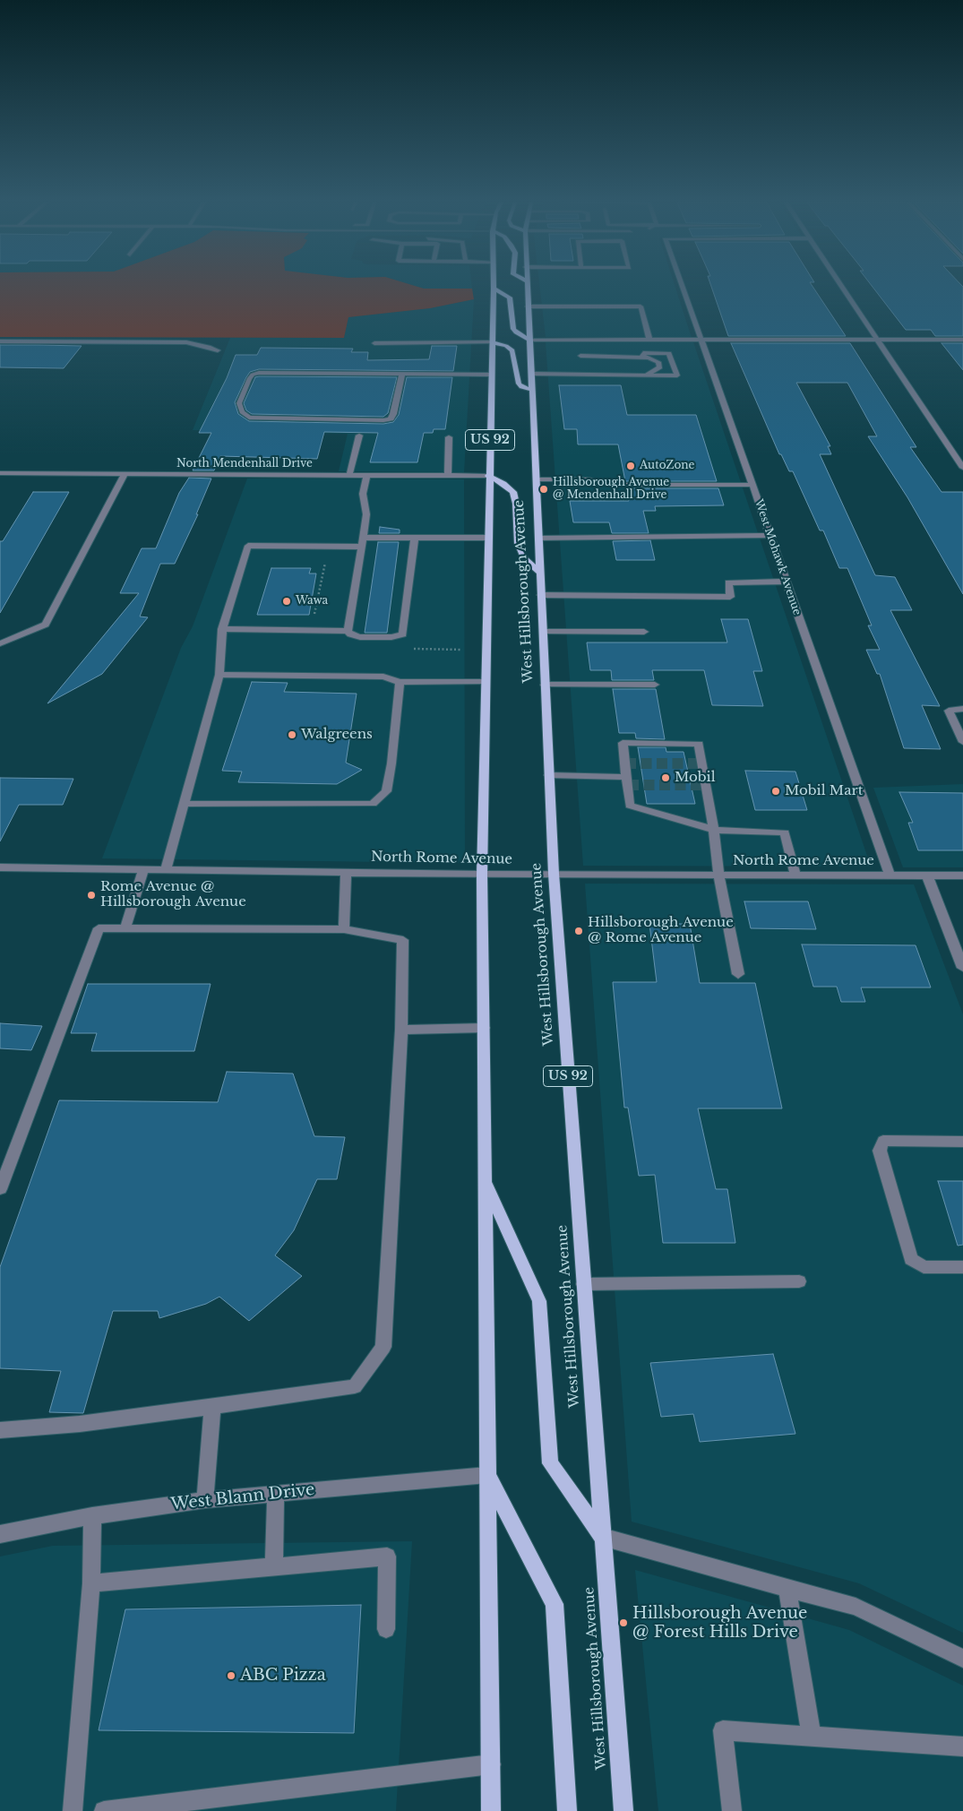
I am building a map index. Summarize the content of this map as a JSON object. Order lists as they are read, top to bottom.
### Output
{
  "streets": {
    "main road": ["US 92", "West Hillsborough Avenue"],
    "street": [
      "North Mendenhall Drive",
      "West Mohawk Avenue",
      "North Rome Avenue",
      "West Blann Drive"
    ]
  },
  "crossings": [
    ["US 92", "North Mendenhall Drive"],
    ["US 92", "North Rome Avenue"],
    ["US 92", "West Blann Drive"],
    ["West Mohawk Avenue", "North Rome Avenue"],
    ["West Hillsborough Avenue", "North Rome Avenue"]
  ],
  "places": [
    "AutoZone",
    "Hillsborough Avenue @ Mendenhall Drive",
    "Wawa",
    "Walgreens",
    "Mobil",
    "Mobil Mart",
    "Rome Avenue @ Hillsborough Avenue",
    "Hillsborough Avenue @ Rome Avenue",
    "Hillsborough Avenue @ Forest Hills Drive",
    "ABC Pizza"
  ]
}
